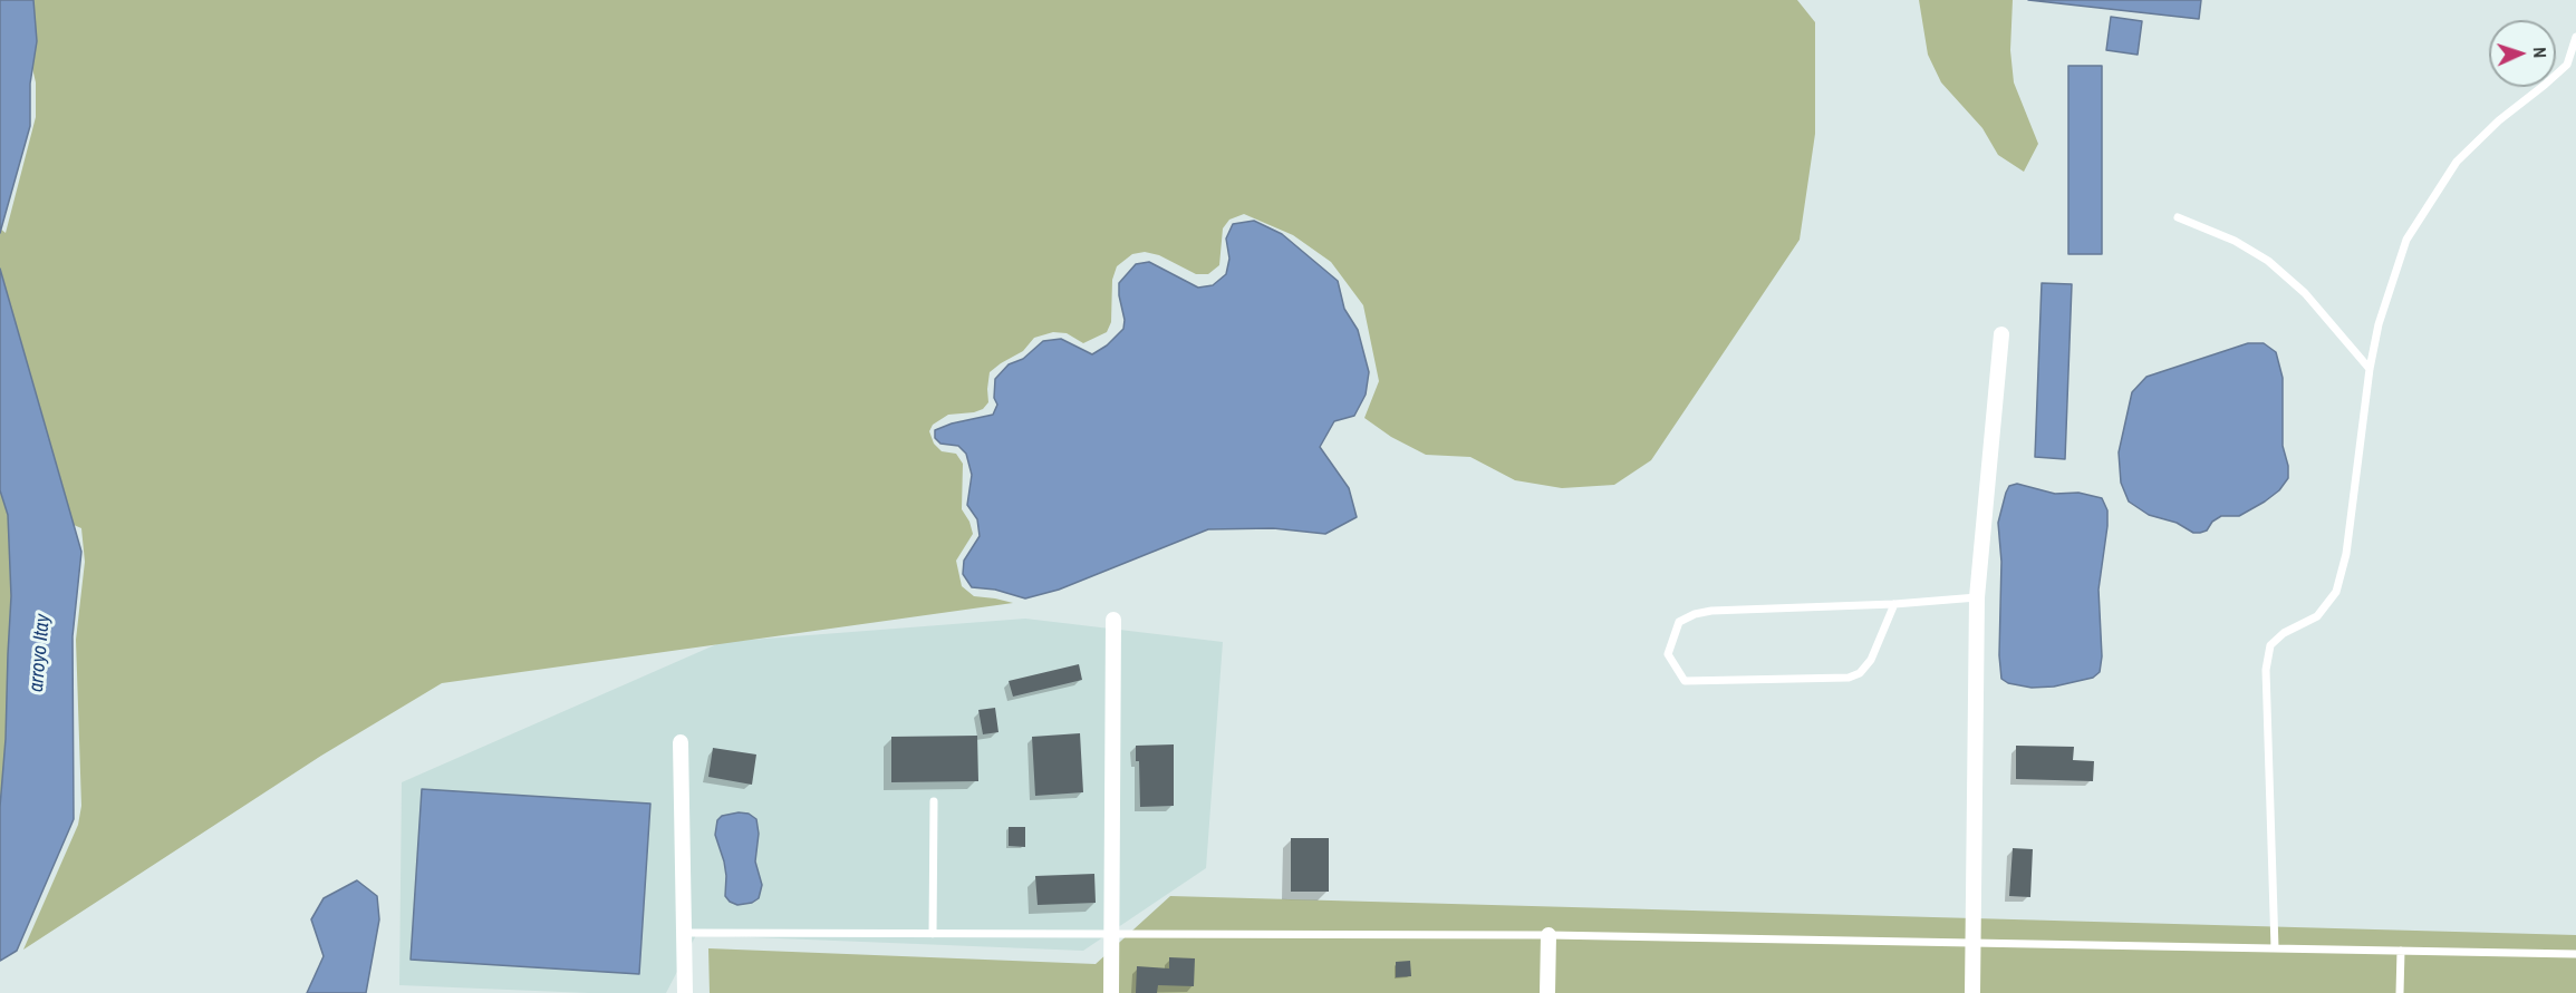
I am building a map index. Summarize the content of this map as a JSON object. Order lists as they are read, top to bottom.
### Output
{
  "water": ["arroyo Itay"],
  "north": "right"
}
